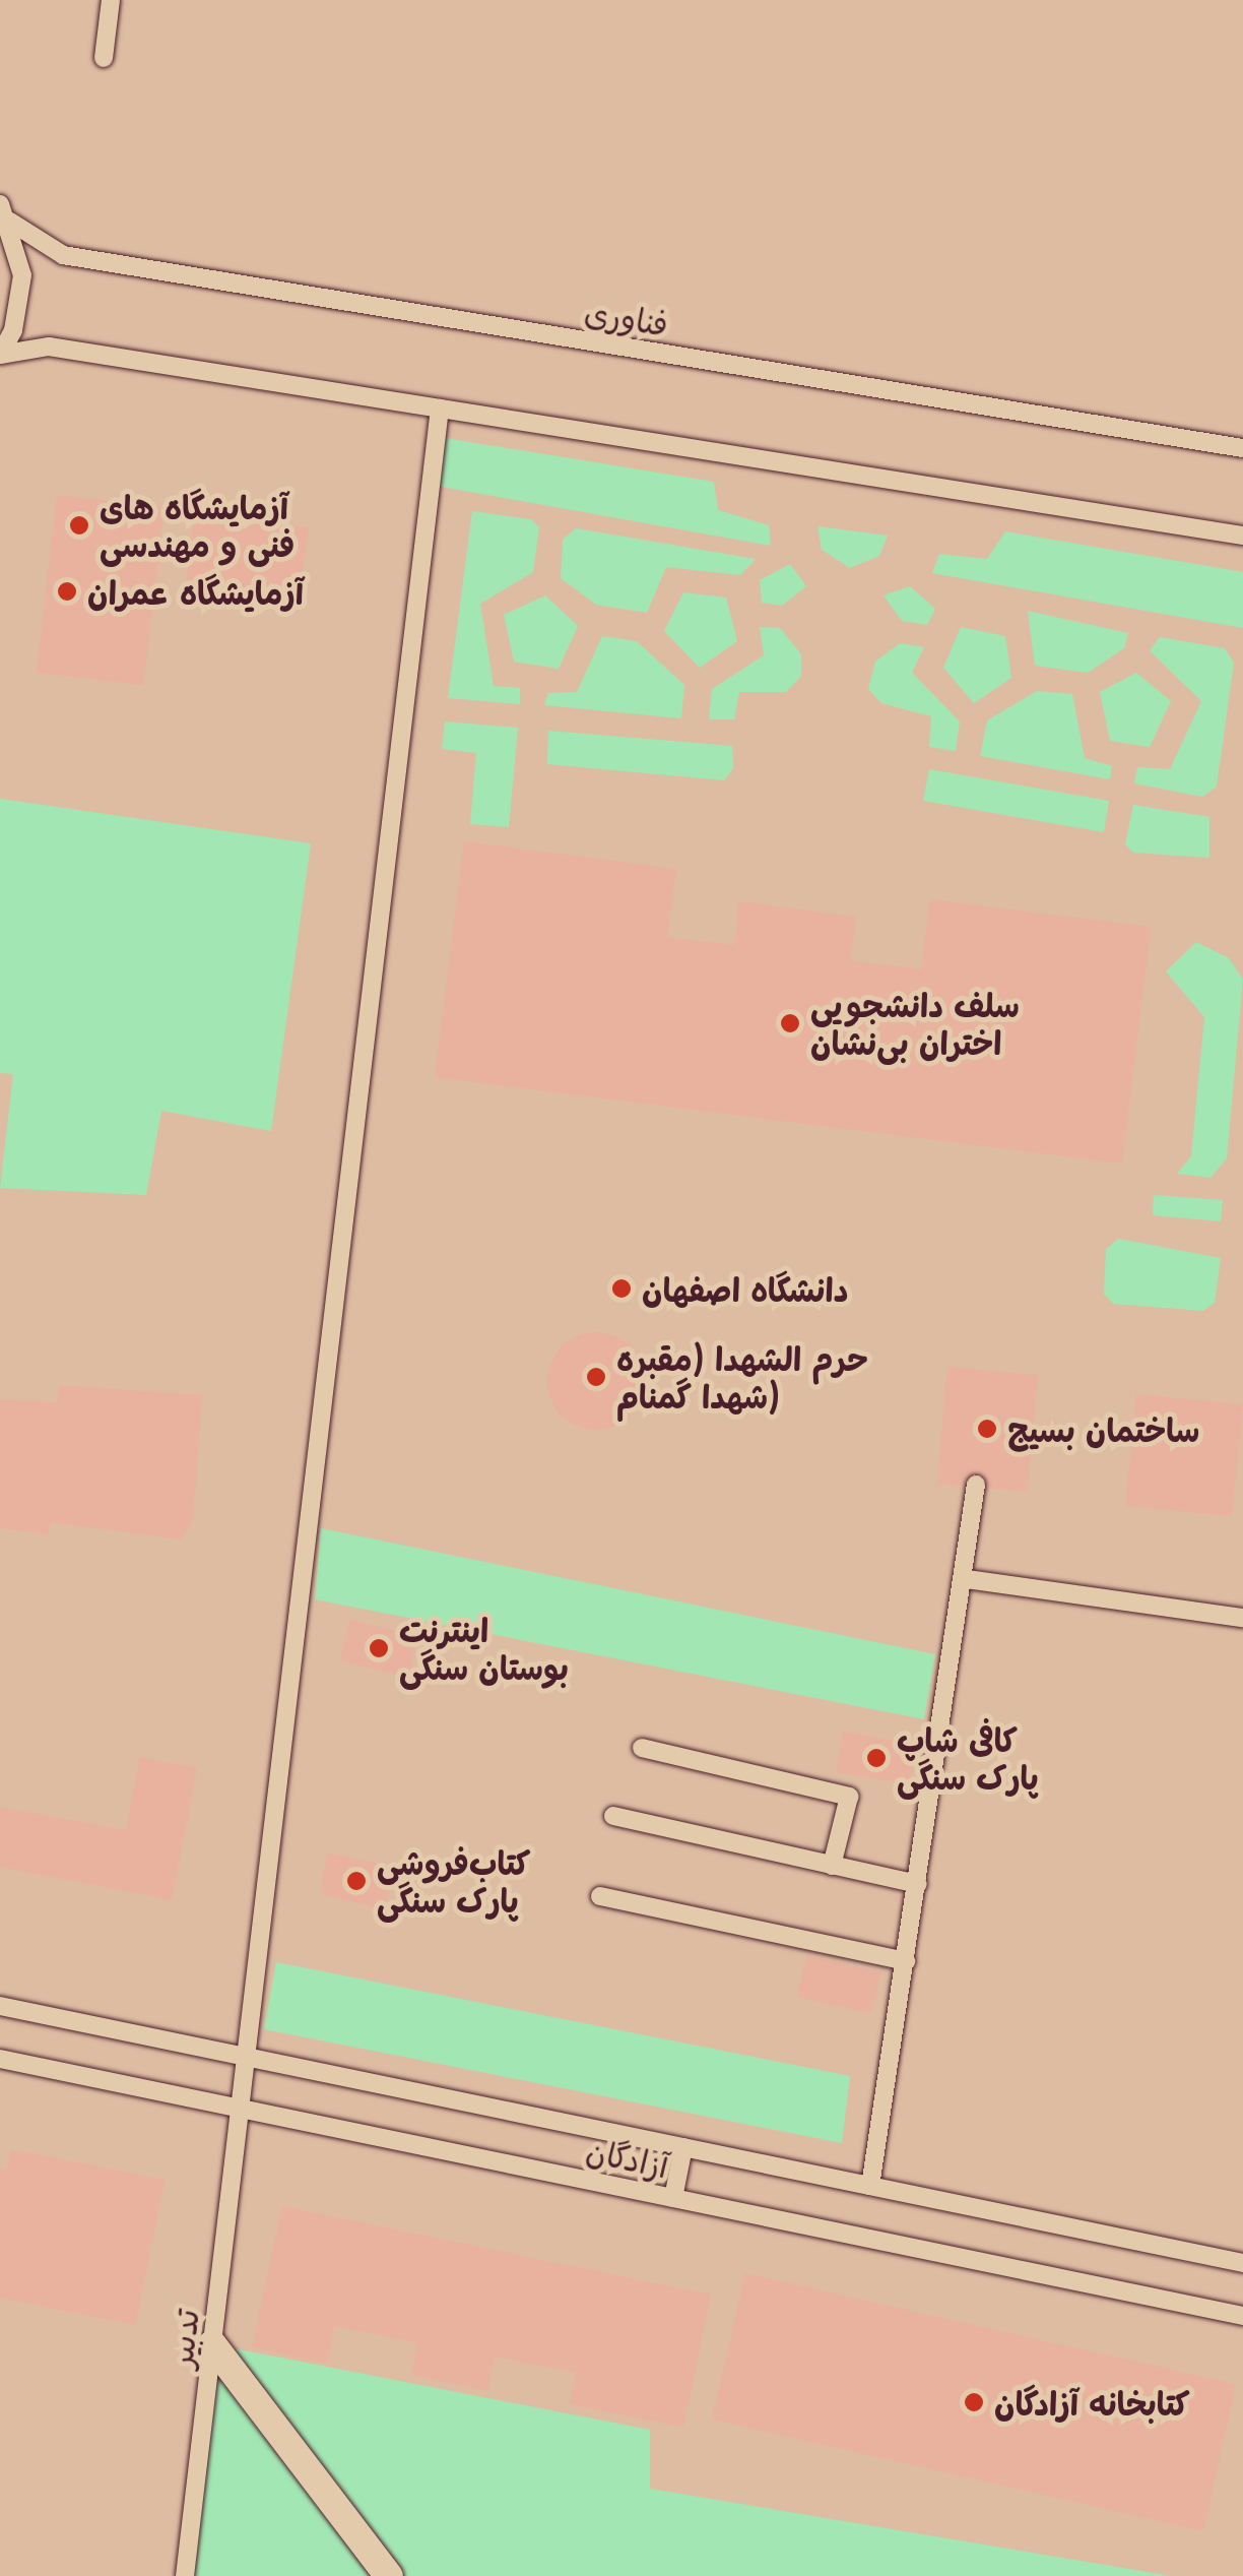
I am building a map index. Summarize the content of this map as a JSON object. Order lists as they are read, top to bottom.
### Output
{
  "streets": {
    "lane": ["فناوری", "آزادگان", "تدبیر"]
  },
  "crossings": [
    ["آزادگان", "تدبیر"]
  ],
  "places": [
    "آزمایشگاه های فنی و مهندسی",
    "آزمایشگاه عمران",
    "سلف دانشجویی اختران بی‌نشان",
    "دانشگاه اصفهان",
    "حرم الشهدا (مقبره شهدا گمنام)",
    "ساختمان بسیج",
    "اینترنت بوستان سنگی",
    "کافی شاپ پارک سنگی",
    "کتاب‌فروشی پارک سنگی",
    "کتابخانه آزادگان"
  ]
}
